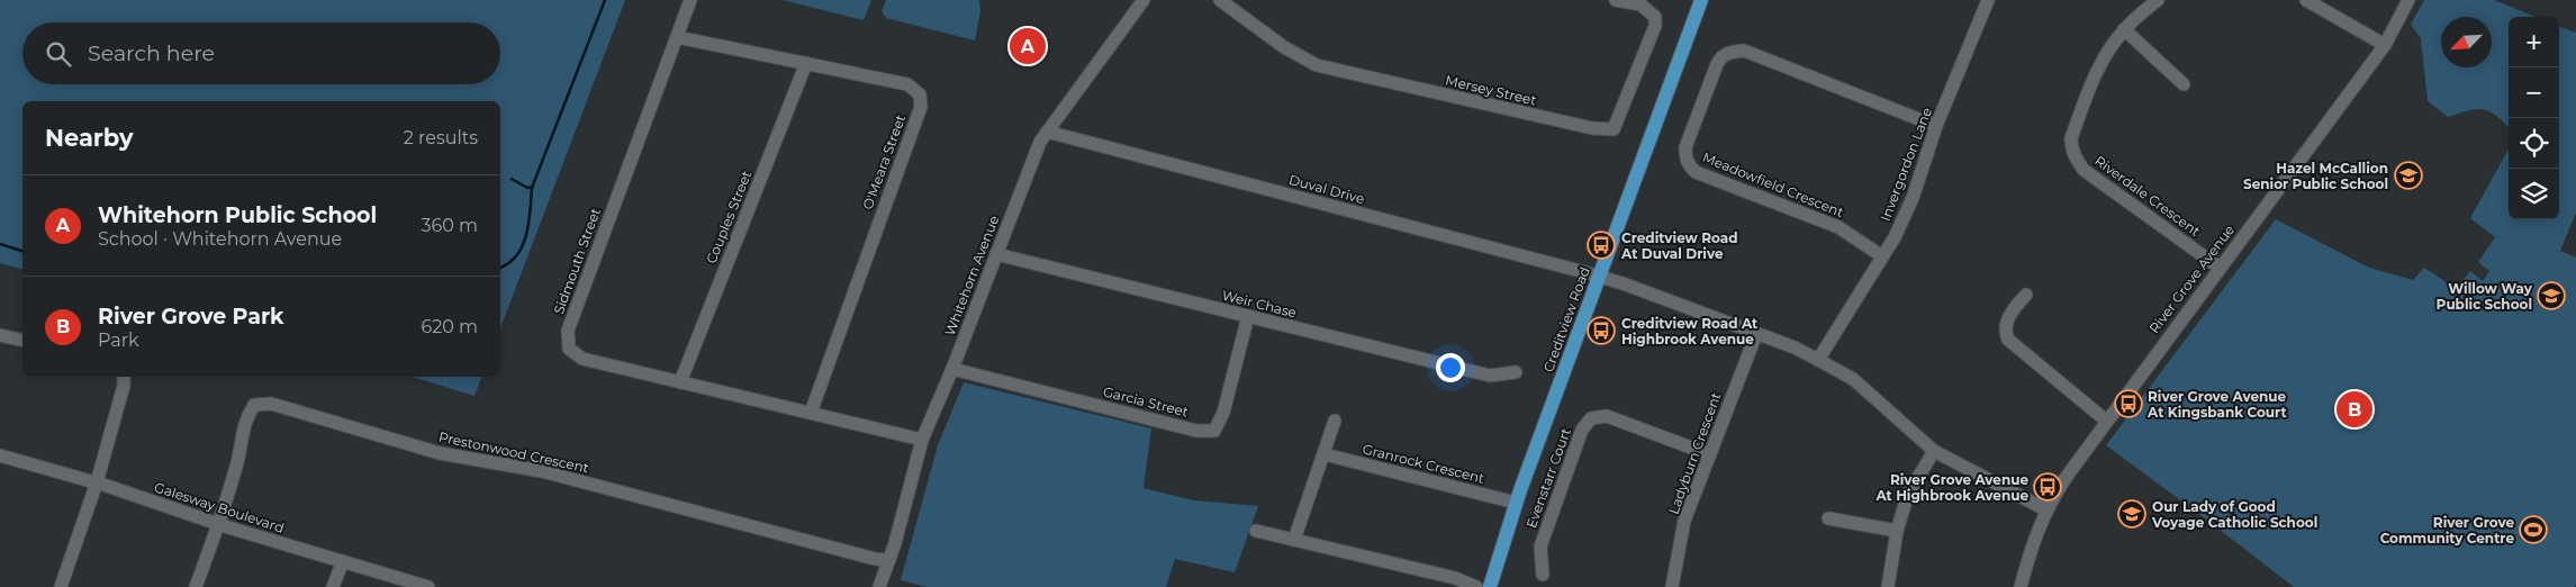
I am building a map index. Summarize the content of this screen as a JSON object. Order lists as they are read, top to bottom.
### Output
{
  "streets": {
    "main road": ["Creditview Road"],
    "street": [
      "Mersey Street",
      "O'Meara Street",
      "Invergordon Lane",
      "Meadowfield Crescent",
      "Duval Drive",
      "Riverdale Crescent",
      "Couples Street",
      "Sidmouth Street",
      "Whitehorn Avenue",
      "River Grove Avenue",
      "Weir Chase",
      "Garcia Street",
      "Prestonwood Crescent",
      "Ladyburn Crescent",
      "Granrock Crescent",
      "Evenstarr Court",
      "Galesway Boulevard"
    ]
  },
  "crossings": [
    ["O'Meara Street", "Couples Street"],
    ["O'Meara Street", "Sidmouth Street"],
    ["Invergordon Lane", "Meadowfield Crescent"],
    ["Invergordon Lane", "Duval Drive"],
    ["Duval Drive", "Whitehorn Avenue"],
    ["Duval Drive", "River Grove Avenue"],
    ["Duval Drive", "Creditview Road"],
    ["Duval Drive", "Ladyburn Crescent"],
    ["Riverdale Crescent", "River Grove Avenue"],
    ["Couples Street", "Sidmouth Street"],
    ["Sidmouth Street", "Whitehorn Avenue"],
    ["Whitehorn Avenue", "Weir Chase"],
    ["Whitehorn Avenue", "Garcia Street"],
    ["Whitehorn Avenue", "Prestonwood Crescent"],
    ["Weir Chase", "Garcia Street"],
    ["Creditview Road", "Granrock Crescent"],
    ["Prestonwood Crescent", "Galesway Boulevard"],
    ["Ladyburn Crescent", "Evenstarr Court"]
  ],
  "places": {
    "school or university": ["Hazel McCallion Senior Public School", "Willow Way Public School", "Our Lady of Good Voyage Catholic School"],
    "bus stop": [
      "Creditview Road At Duval Drive",
      "Creditview Road At Highbrook Avenue",
      "River Grove Avenue At Kingsbank Court",
      "River Grove Avenue At Highbrook Avenue"
    ],
    "sports": ["River Grove Community Centre"]
  },
  "north": "bottom left",
  "page": {
    "map_buttons": ["+", "−"],
    "search": "Search here",
    "pins": ["A", "B"],
    "heading": ["Nearby", "2 results"],
    "list": [
      {
        "mark": "A",
        "name": "Whitehorn Public School",
        "note": "School · Whitehorn Avenue",
        "value": "360 m"
      },
      {
        "mark": "B",
        "name": "River Grove Park",
        "note": "Park",
        "value": "620 m"
      }
    ]
  }
}
